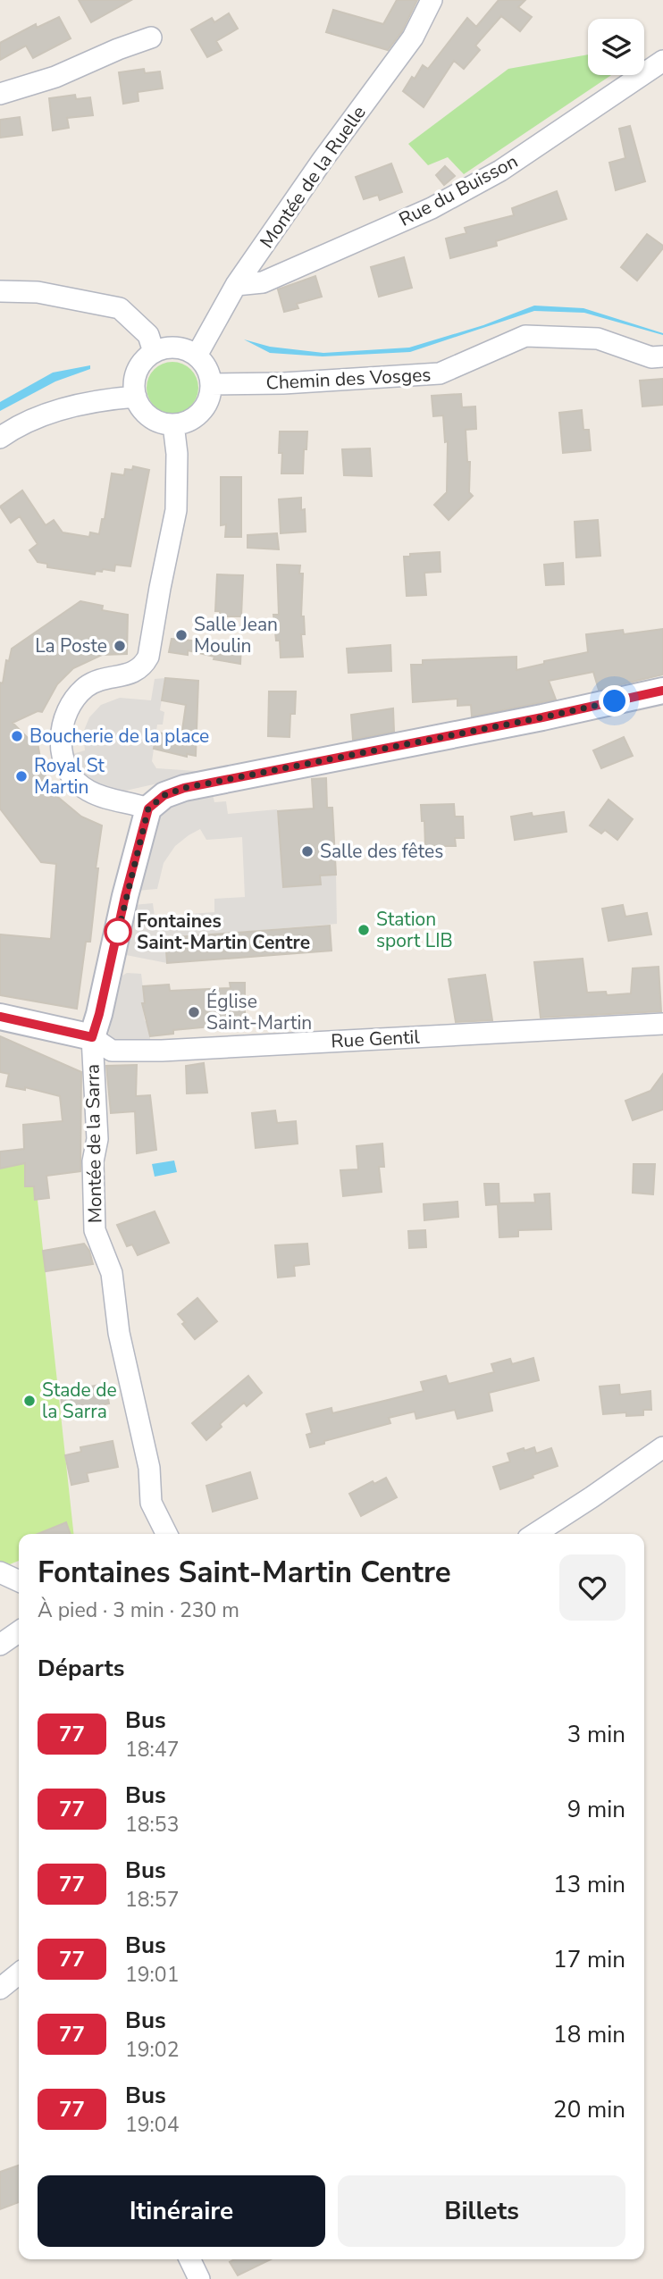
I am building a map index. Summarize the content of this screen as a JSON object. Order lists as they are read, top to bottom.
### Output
{
  "streets": {
    "street": [
      "Montée de la Ruelle",
      "Rue du Buisson",
      "Chemin des Vosges",
      "Rue Gentil",
      "Montée de la Sarra"
    ]
  },
  "crossings": [
    ["Montée de la Ruelle", "Rue du Buisson"],
    ["Montée de la Ruelle", "Chemin des Vosges"],
    ["Rue Gentil", "Montée de la Sarra"]
  ],
  "places": [
    "Salle Jean Moulin",
    "La Poste",
    "Boucherie de la place",
    "Royal St Martin",
    "Salle des fêtes",
    "Station sport LIB",
    "Fontaines Saint-Martin Centre",
    "Église Saint-Martin",
    "Stade de la Sarra"
  ],
  "lines": ["bus line 77"],
  "page": {
    "heading": [
      ["Fontaines Saint-Martin Centre", "À pied · 3 min · 230 m"],
      "Départs"
    ],
    "list": [
      {
        "mark": "77",
        "name": "Bus",
        "note": "18:47",
        "value": "3 min"
      },
      {
        "mark": "77",
        "name": "Bus",
        "note": "18:53",
        "value": "9 min"
      },
      {
        "mark": "77",
        "name": "Bus",
        "note": "18:57",
        "value": "13 min"
      },
      {
        "mark": "77",
        "name": "Bus",
        "note": "19:01",
        "value": "17 min"
      },
      {
        "mark": "77",
        "name": "Bus",
        "note": "19:02",
        "value": "18 min"
      },
      {
        "mark": "77",
        "name": "Bus",
        "note": "19:04",
        "value": "20 min"
      }
    ],
    "buttons": ["Itinéraire", "Billets"]
  }
}
